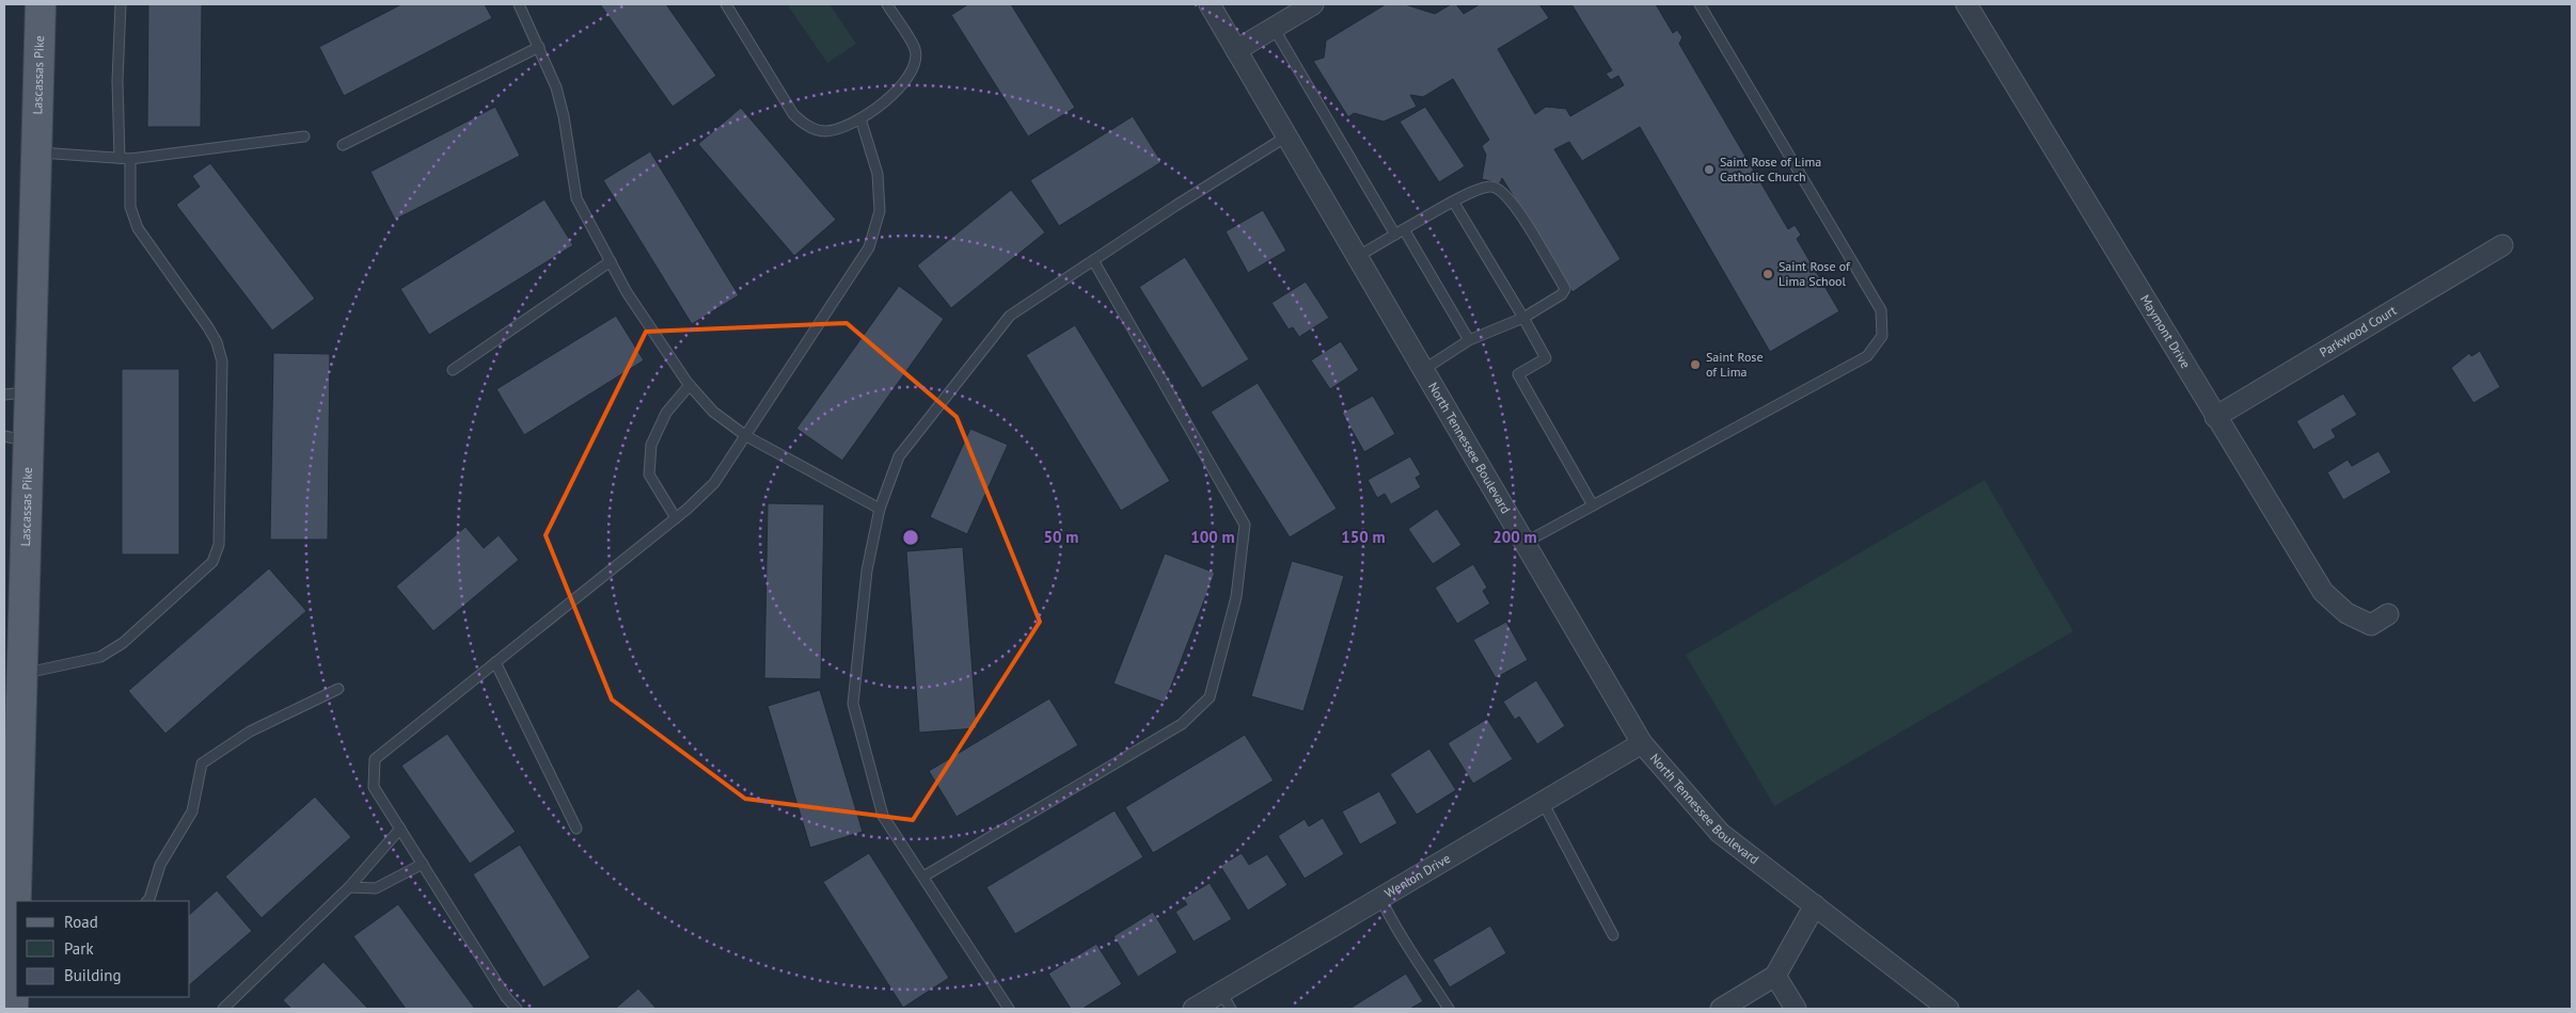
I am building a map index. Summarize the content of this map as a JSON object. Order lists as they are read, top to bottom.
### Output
{
  "streets": {
    "main road": ["Lascassas Pike"],
    "street": [
      "Parkwood Court",
      "Maymont Drive",
      "North Tennessee Boulevard",
      "Wenlon Drive"
    ]
  },
  "crossings": [
    ["Parkwood Court", "Maymont Drive"],
    ["North Tennessee Boulevard", "Wenlon Drive"]
  ],
  "places": ["Saint Rose of Lima Catholic Church", "Saint Rose of Lima School", "Saint Rose of Lima"],
  "legend": ["Road", "Park", "Building"],
  "rings": [
    "50 m",
    "100 m",
    "150 m",
    "200 m"
  ]
}
